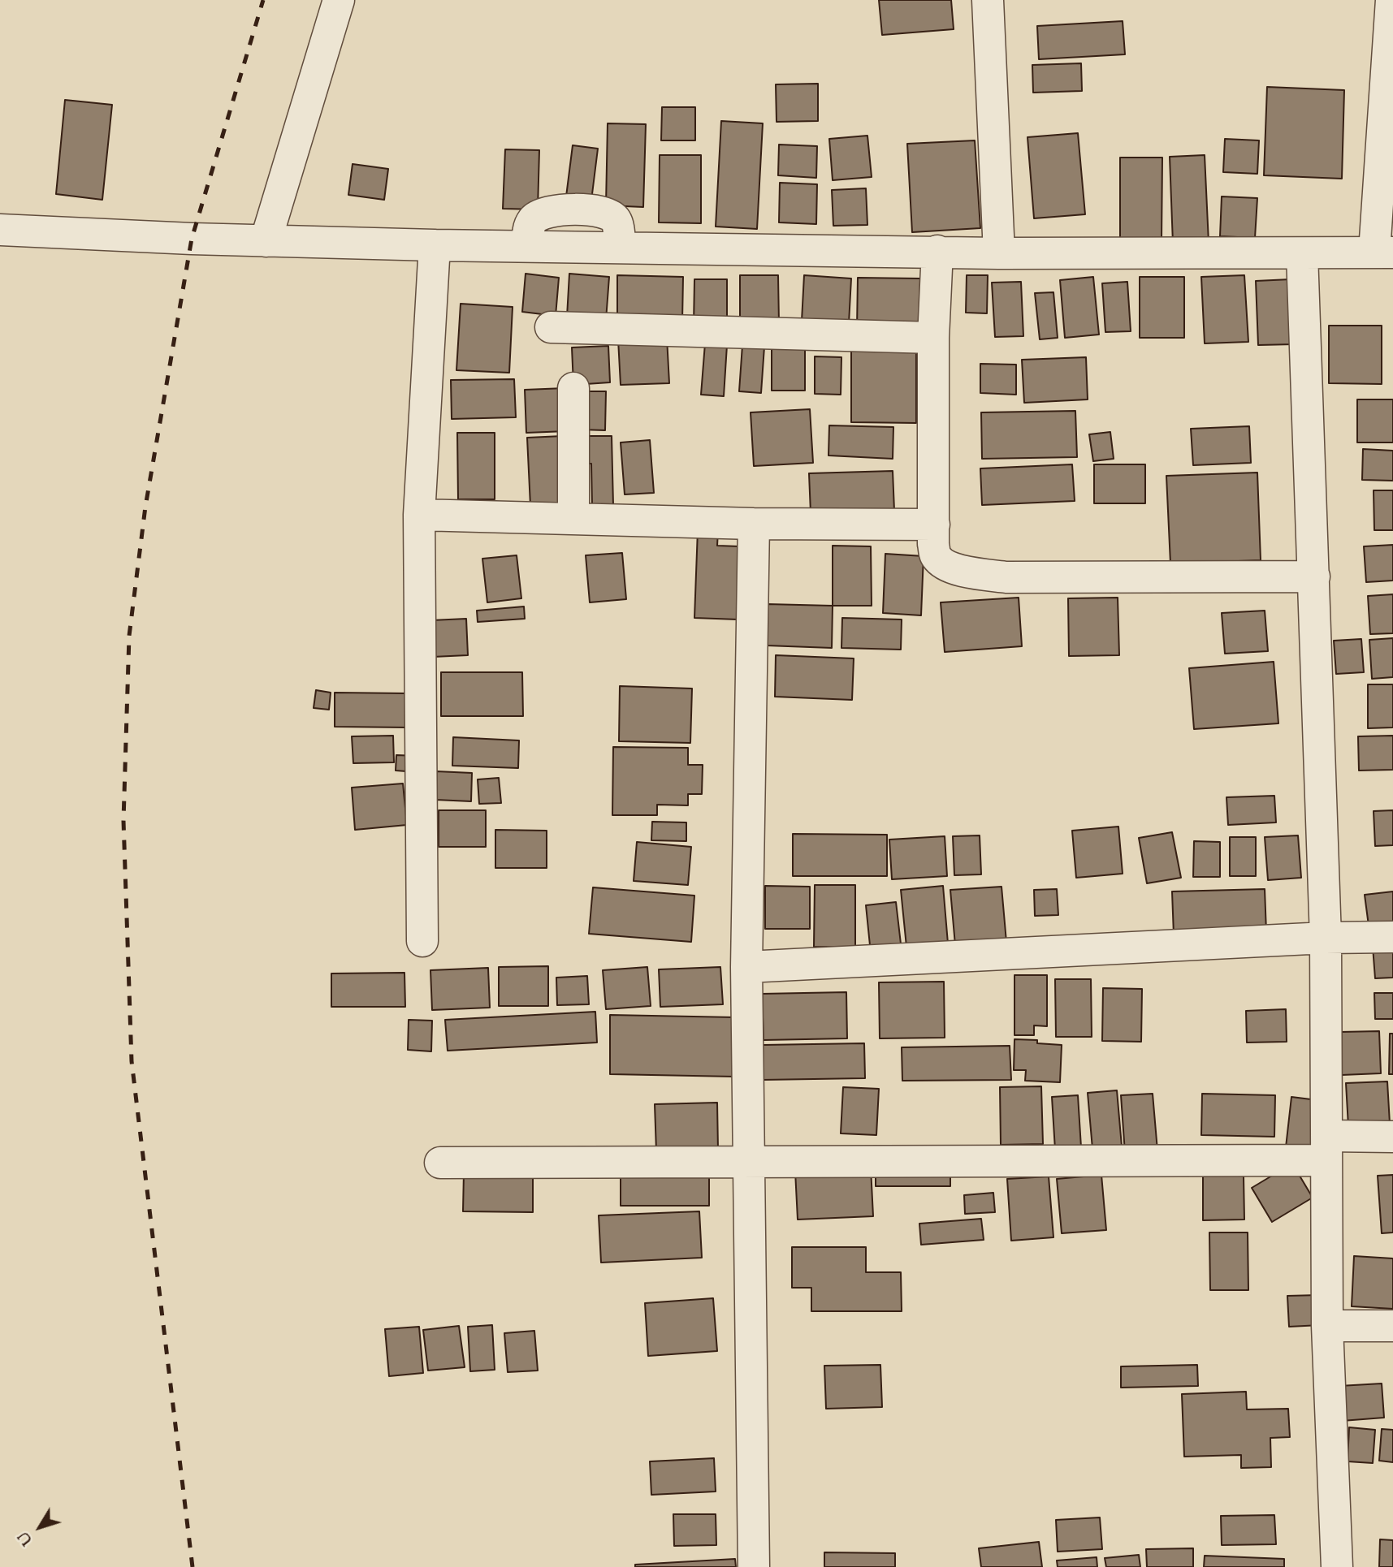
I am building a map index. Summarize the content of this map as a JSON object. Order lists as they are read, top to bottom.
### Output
{
  "north": "bottom left"
}
